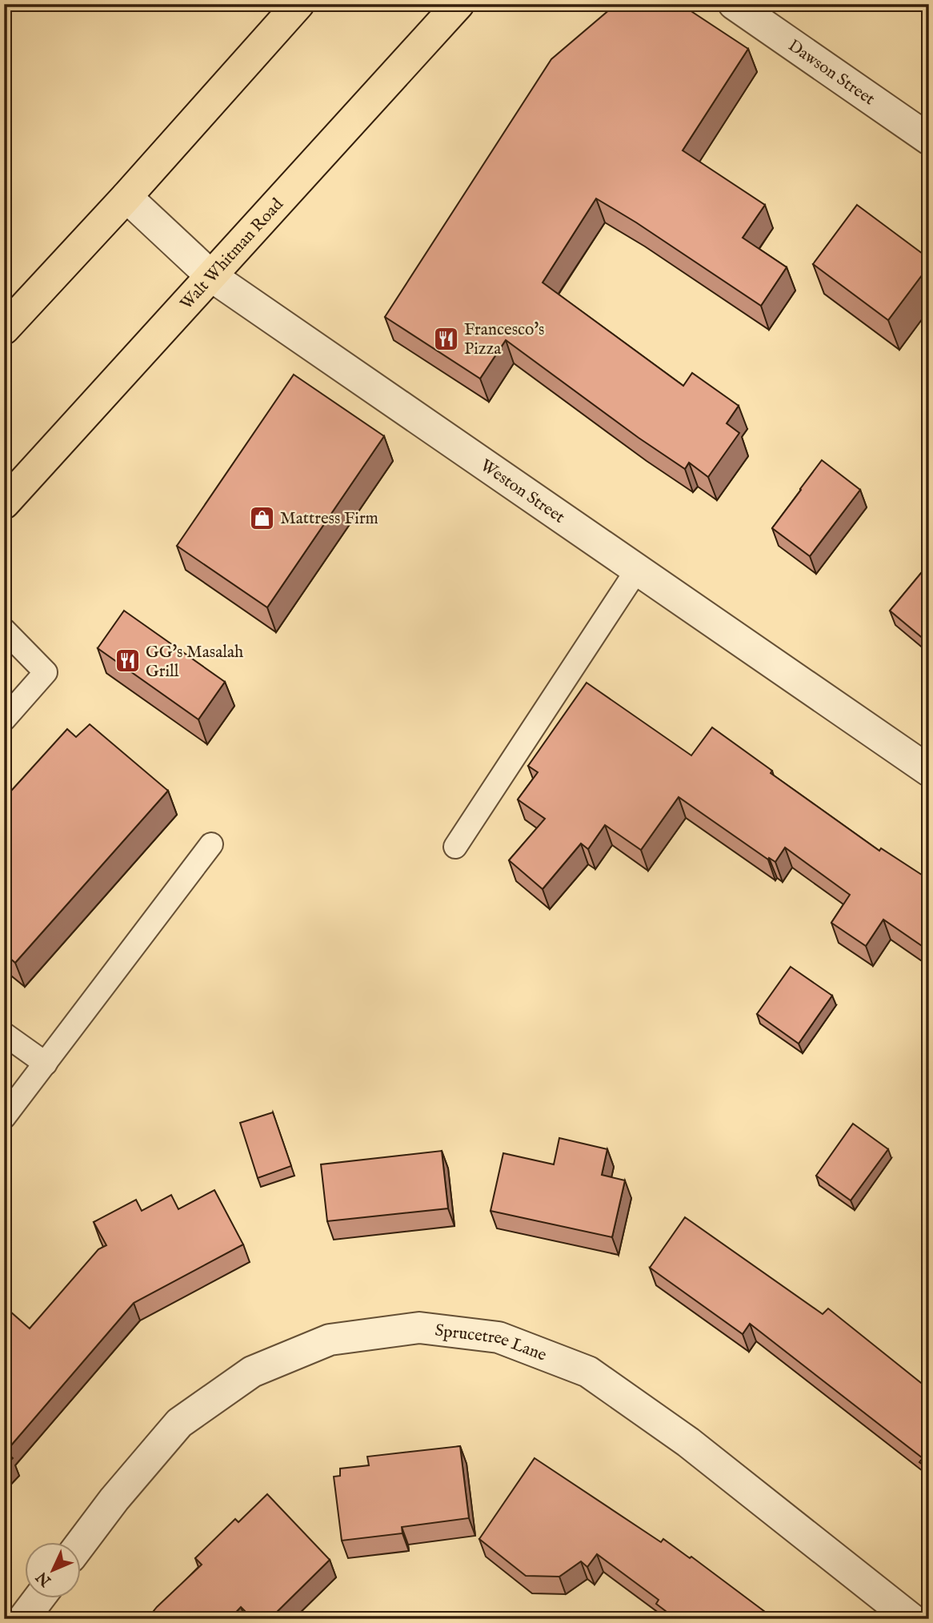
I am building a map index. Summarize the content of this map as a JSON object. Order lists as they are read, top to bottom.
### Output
{
  "streets": {
    "main road": ["Walt Whitman Road"],
    "street": ["Dawson Street", "Weston Street", "Sprucetree Lane"]
  },
  "crossings": [
    ["Walt Whitman Road", "Weston Street"]
  ],
  "places": {
    "restaurant": ["Francesco's Pizza", "GG's Masalah Grill"],
    "shop": ["Mattress Firm"]
  },
  "north": "bottom left"
}
